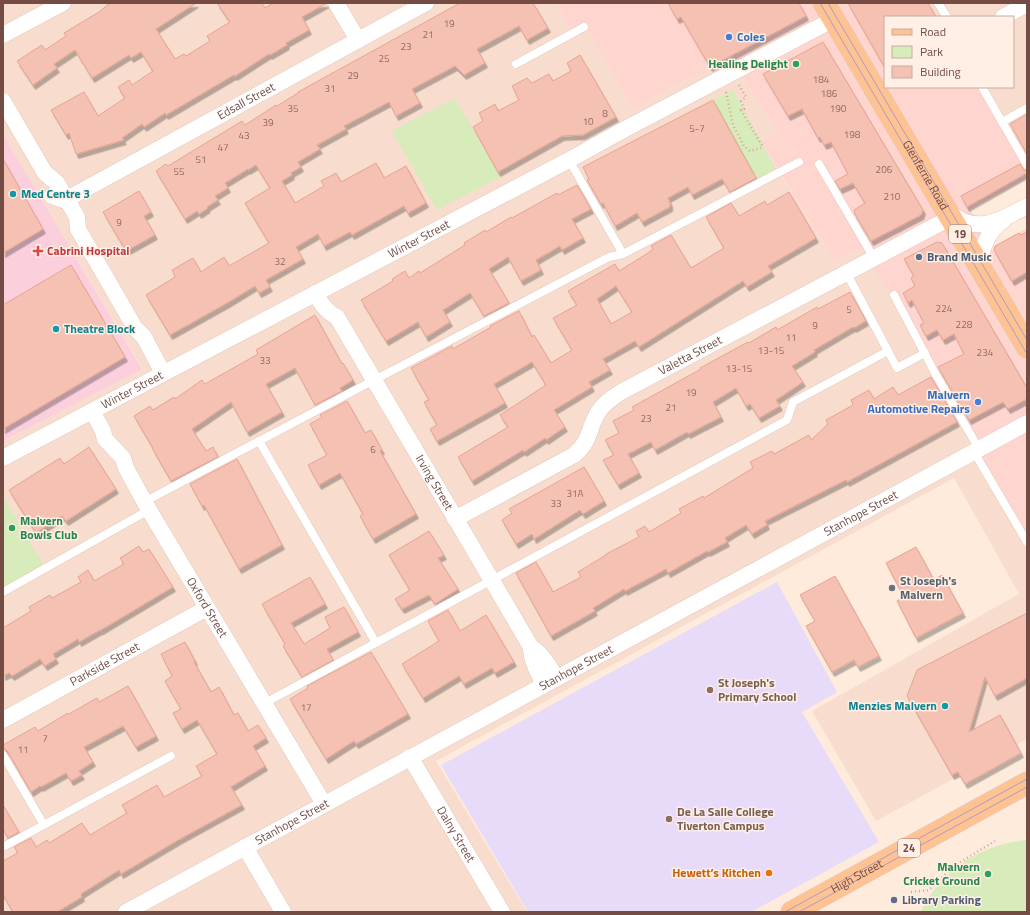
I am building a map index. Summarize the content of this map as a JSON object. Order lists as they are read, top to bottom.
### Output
{
  "streets": {
    "main road": [
      "Glenferrie Road",
      "19",
      "24",
      "High Street"
    ],
    "street": [
      "Edsall Street",
      "Winter Street",
      "Valetta Street",
      "Irving Street",
      "Stanhope Street",
      "Oxford Street",
      "Parkside Street",
      "Dalny Street"
    ]
  },
  "crossings": [
    ["Glenferrie Road", "Winter Street"],
    ["Glenferrie Road", "Valetta Street"],
    ["Winter Street", "Irving Street"],
    ["Winter Street", "Oxford Street"],
    ["Valetta Street", "Irving Street"],
    ["Irving Street", "Stanhope Street"],
    ["Stanhope Street", "Oxford Street"],
    ["Stanhope Street", "Dalny Street"],
    ["Oxford Street", "Parkside Street"]
  ],
  "places": {
    "other": [
      "Coles",
      "Healing Delight",
      "Med Centre 3",
      "Brand Music",
      "Theatre Block",
      "Malvern Automotive Repairs",
      "Malvern Bowls Club",
      "St Joseph's Malvern",
      "St Joseph's Primary School",
      "Menzies Malvern",
      "De La Salle College Tiverton Campus",
      "Hewett’s Kitchen",
      "Malvern Cricket Ground",
      "Library Parking"
    ],
    "health": ["Cabrini Hospital"]
  },
  "house_numbers": [
    "19",
    "21",
    "23",
    "25",
    "29",
    "184",
    "31",
    "186",
    "35",
    "190",
    "8",
    "10",
    "39",
    "5-7",
    "198",
    "43",
    "47",
    "51",
    "206",
    "55",
    "210",
    "9",
    "32",
    "224",
    "5",
    "228",
    "9",
    "11",
    "13-15",
    "234",
    "33",
    "13-15",
    "19",
    "21",
    "23",
    "6",
    "31A",
    "33",
    "17",
    "7",
    "11"
  ],
  "legend": ["Road", "Park", "Building"]
}
